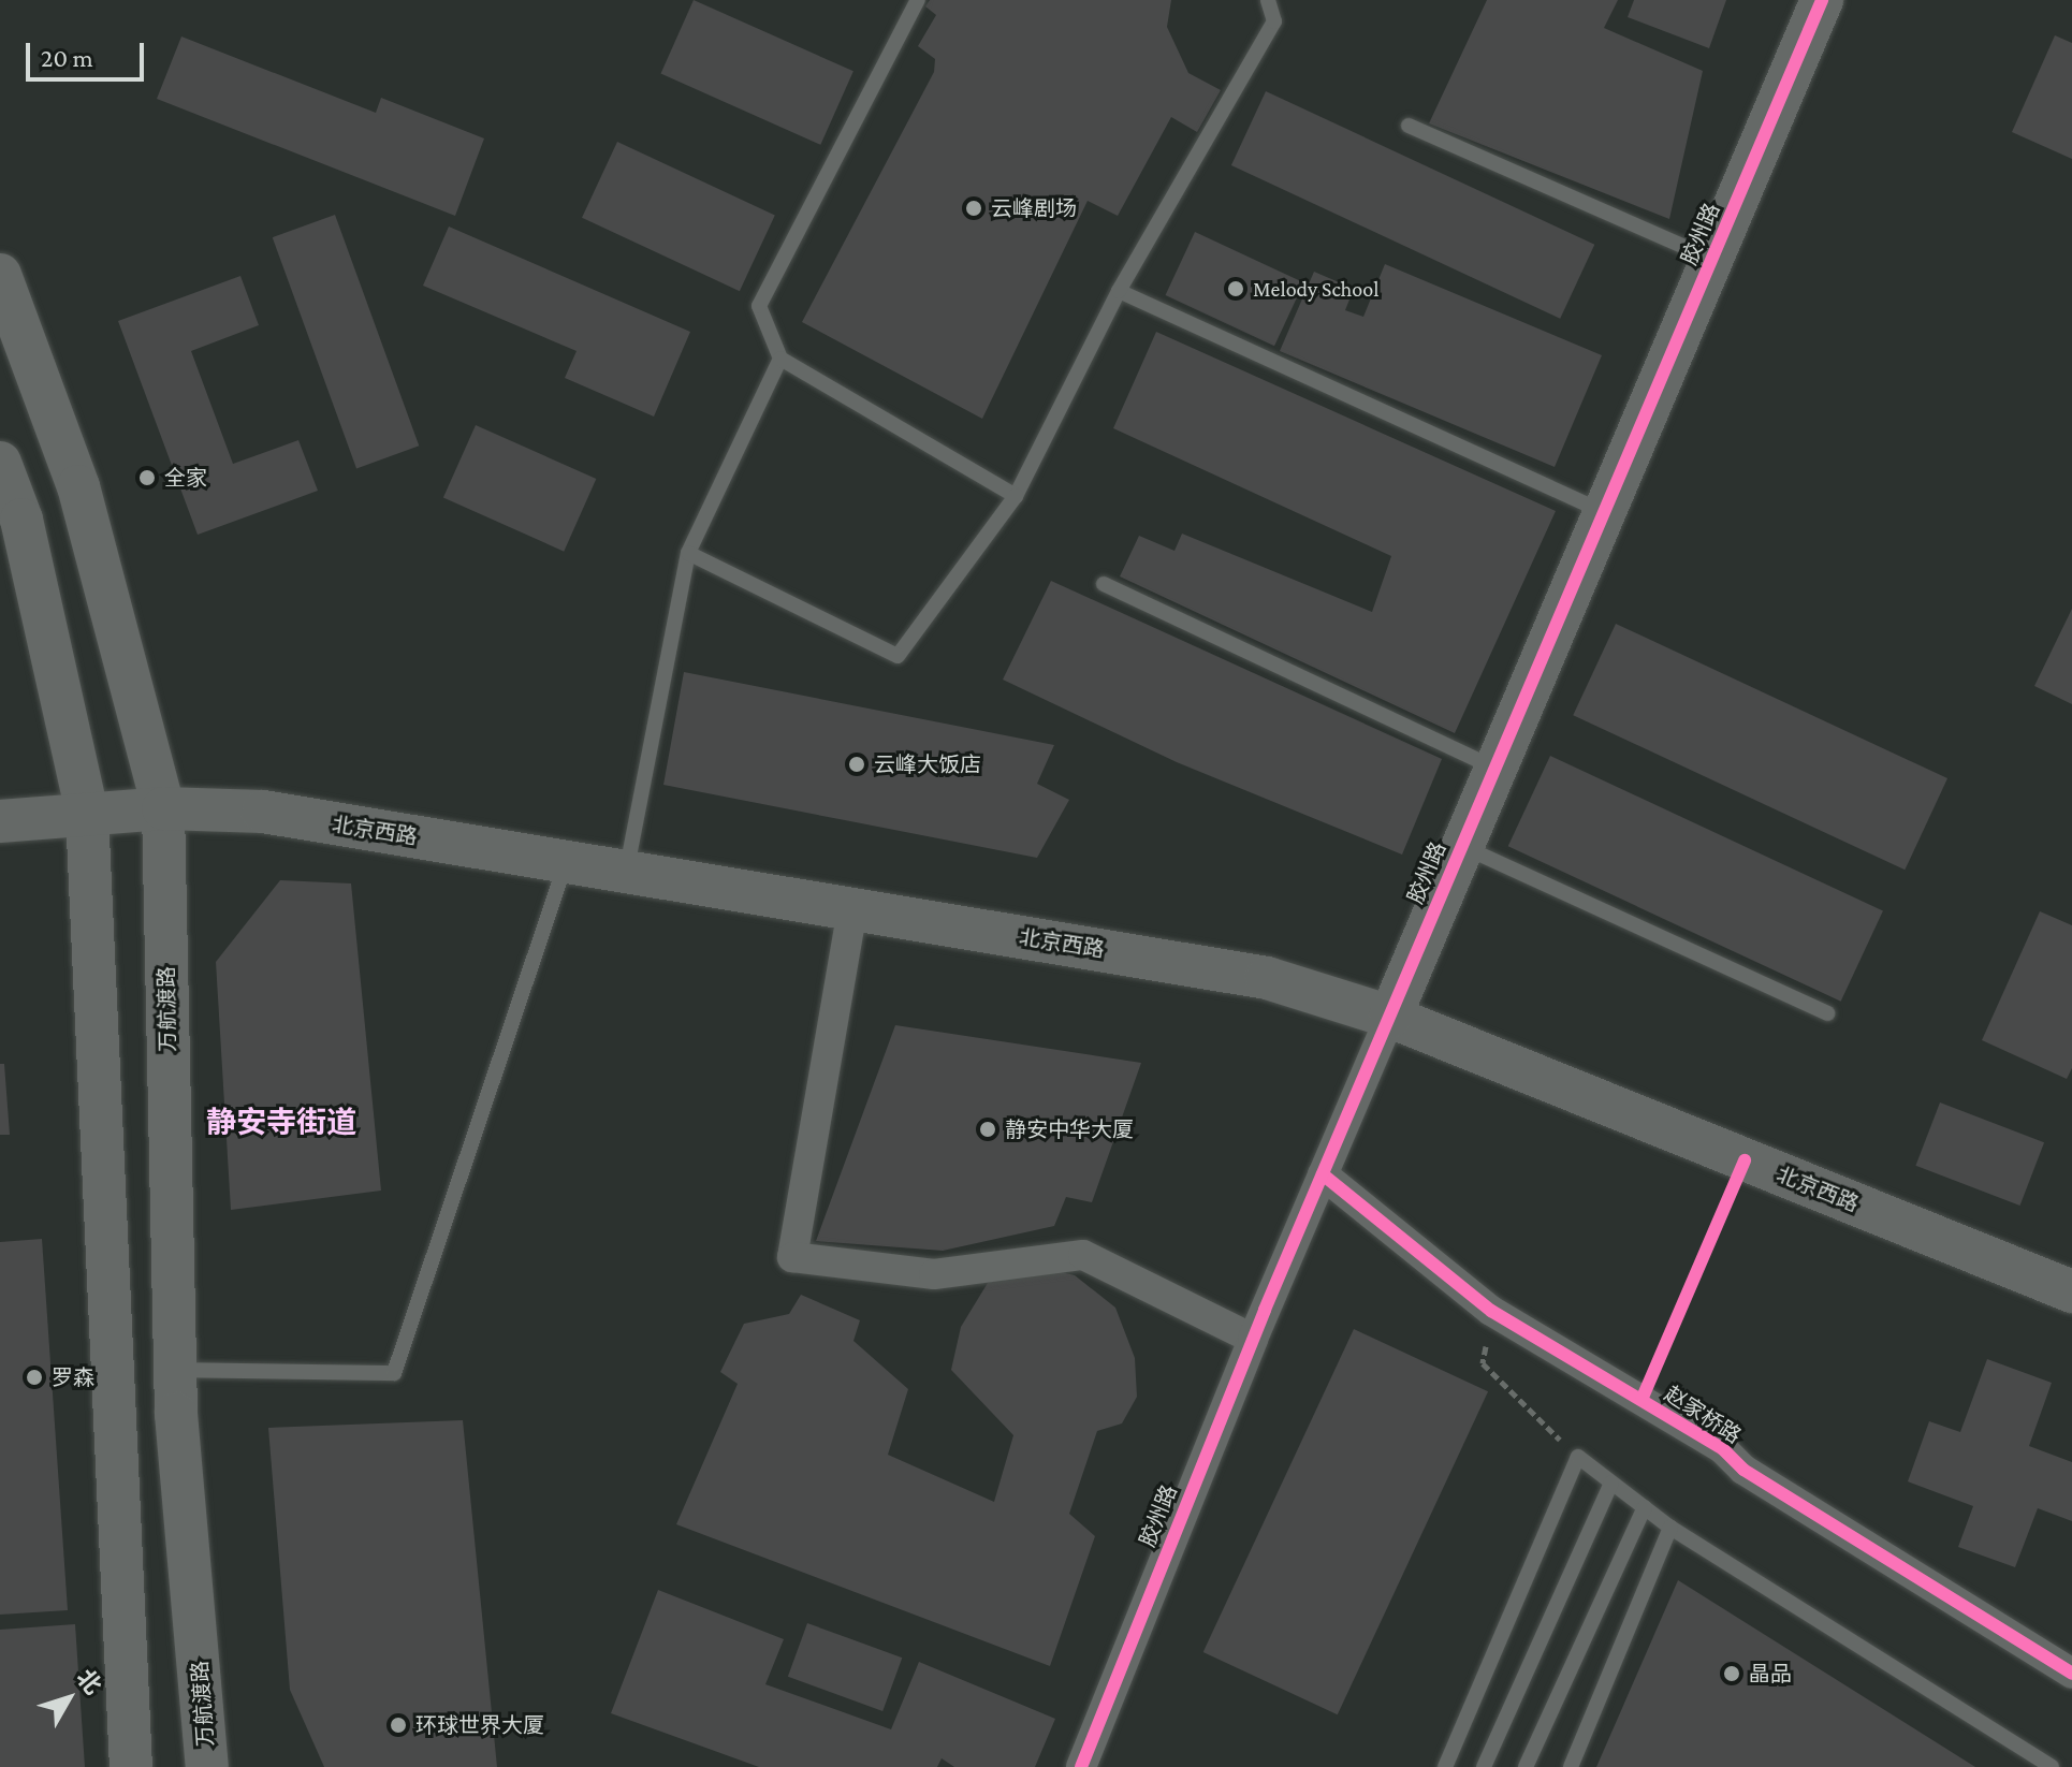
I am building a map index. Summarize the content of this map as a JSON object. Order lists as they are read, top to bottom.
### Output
{
  "streets": {
    "main road": ["胶州路", "北京西路", "万航渡路"],
    "street": ["赵家桥路"]
  },
  "crossings": [
    ["胶州路", "北京西路"],
    ["胶州路", "赵家桥路"],
    ["北京西路", "万航渡路"]
  ],
  "districts": ["静安寺街道"],
  "places": [
    "云峰剧场",
    "Melody School",
    "全家",
    "云峰大饭店",
    "静安中华大厦",
    "罗森",
    "晶品",
    "环球世界大厦"
  ],
  "scale_bar": "20 m",
  "north": "top right"
}
